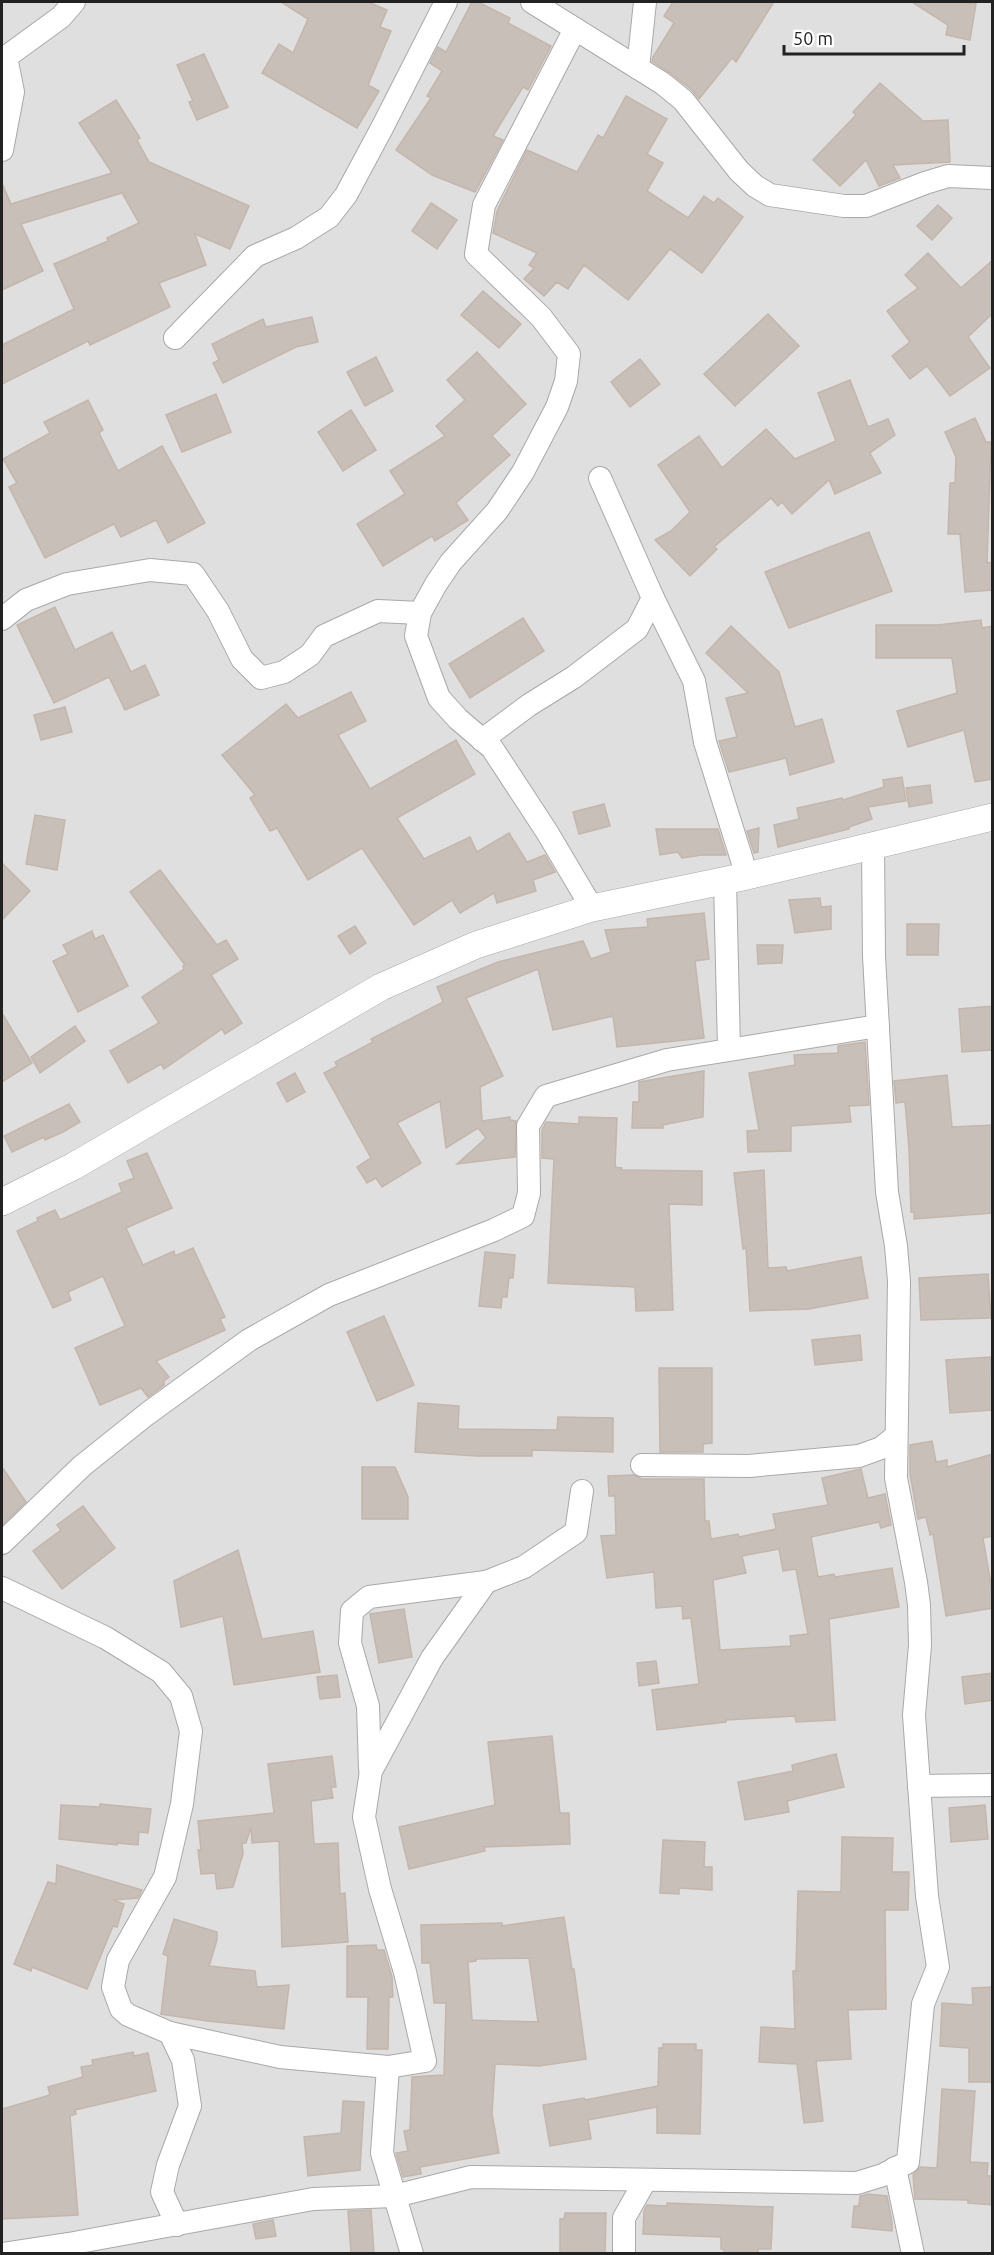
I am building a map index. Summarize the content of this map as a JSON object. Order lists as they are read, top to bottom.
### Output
{
  "scale_bar": "50 m"
}
